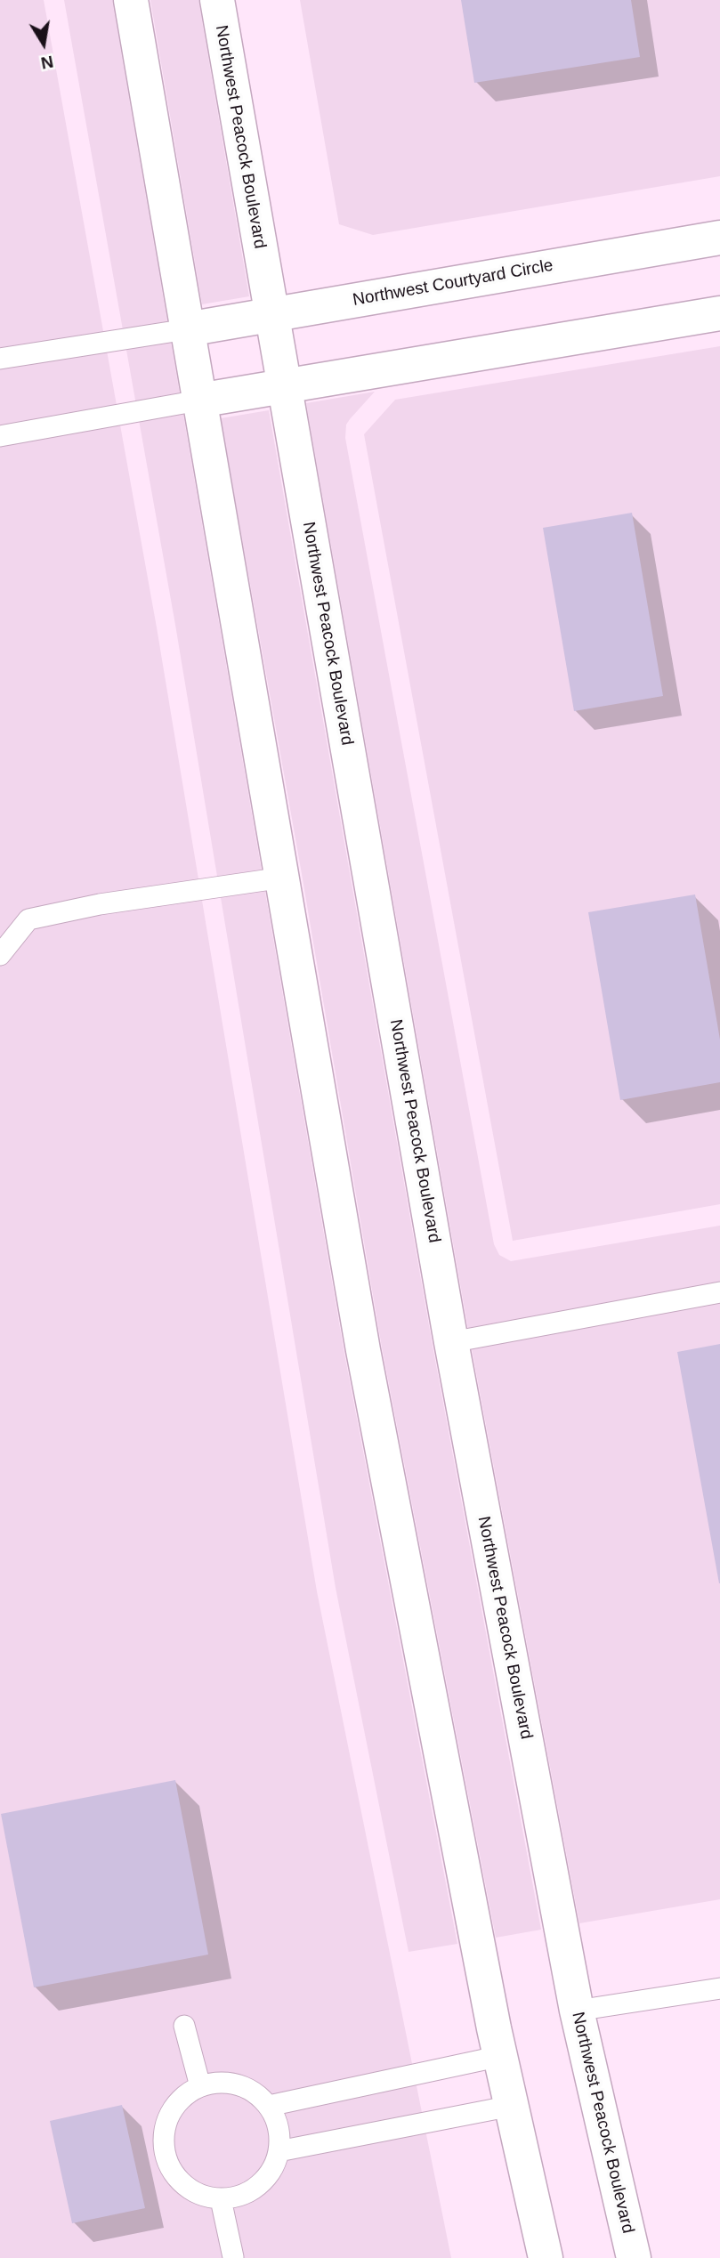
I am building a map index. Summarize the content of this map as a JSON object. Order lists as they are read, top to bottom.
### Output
{
  "streets": {
    "street": ["Northwest Peacock Boulevard", "Northwest Courtyard Circle"]
  },
  "crossings": [
    ["Northwest Peacock Boulevard", "Northwest Courtyard Circle"]
  ],
  "north": "bottom"
}
